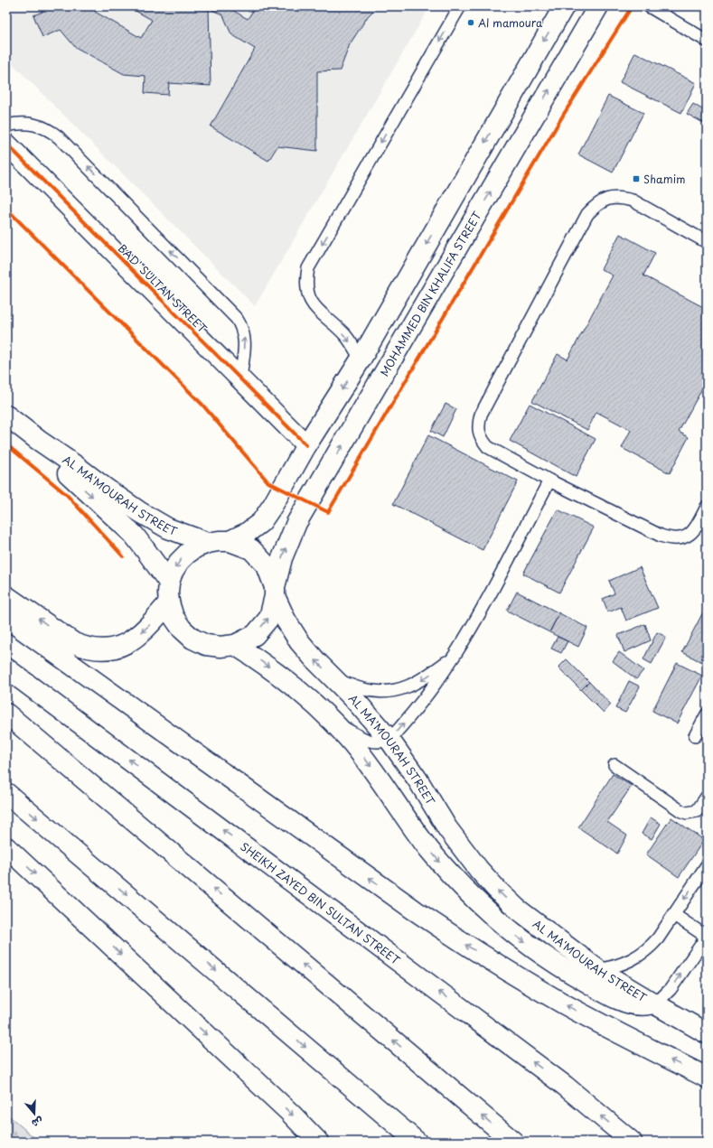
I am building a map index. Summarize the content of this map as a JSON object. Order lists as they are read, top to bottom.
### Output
{
  "streets": {
    "main road": [
      "BAD' SULTAN STREET",
      "MOHAMMED BIN KHALIFA STREET",
      "AL MA'MOURAH STREET",
      "SHEIKH ZAYED BIN SULTAN STREET"
    ]
  },
  "crossings": [
    ["MOHAMMED BIN KHALIFA STREET", "AL MA'MOURAH STREET"]
  ],
  "places": {
    "other": ["Al mamoura"],
    "transit": ["Shamim"]
  },
  "north": "bottom"
}
